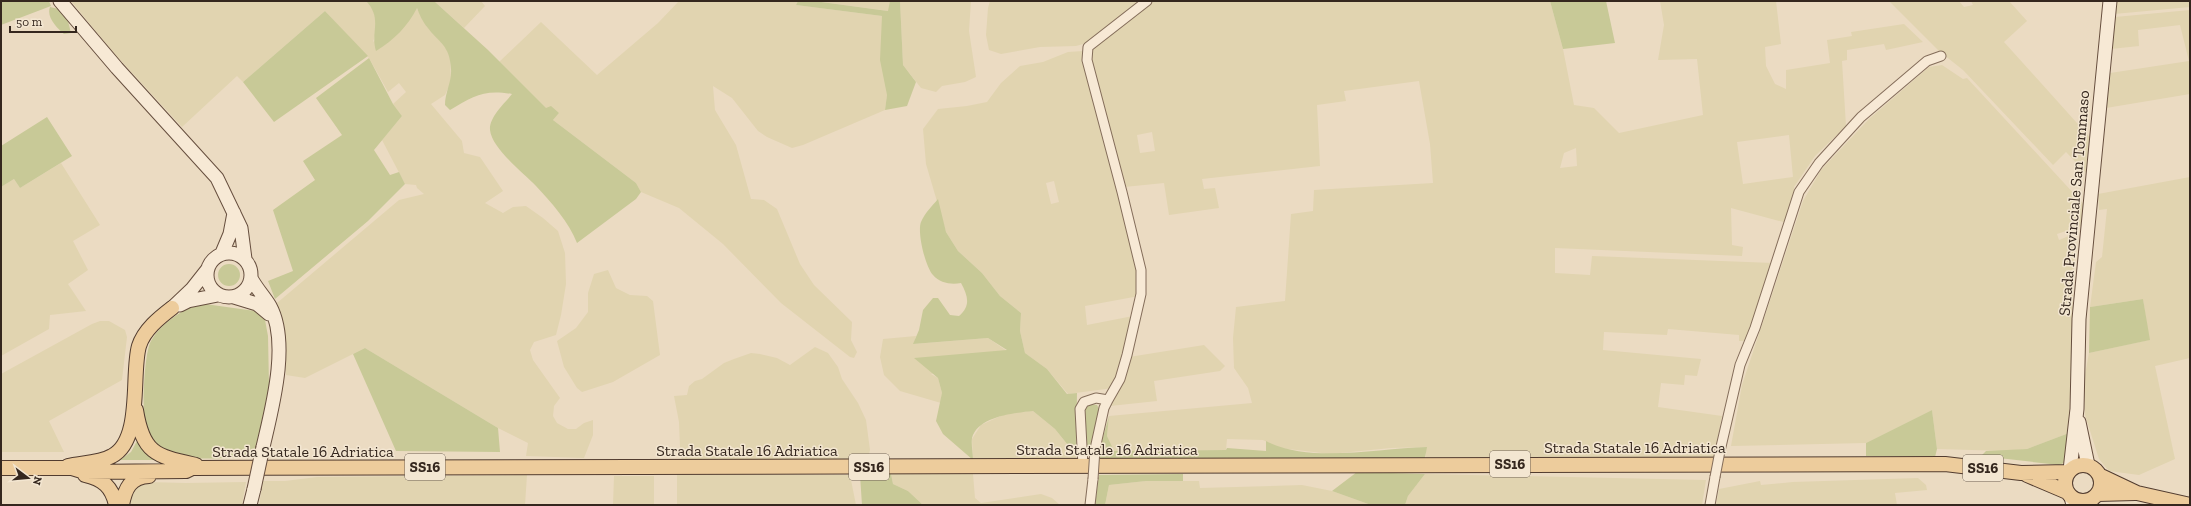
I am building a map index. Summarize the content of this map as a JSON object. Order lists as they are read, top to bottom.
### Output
{
  "streets": {
    "main road": ["Strada Statale 16 Adriatica", "SS16"],
    "street": ["Strada Provinciale San Tommaso"]
  },
  "crossings": [
    ["Strada Provinciale San Tommaso", "Strada Statale 16 Adriatica"],
    ["Strada Provinciale San Tommaso", "SS16"],
    ["Strada Statale 16 Adriatica", "SS16"]
  ],
  "scale_bar": "50 m",
  "north": "right"
}
